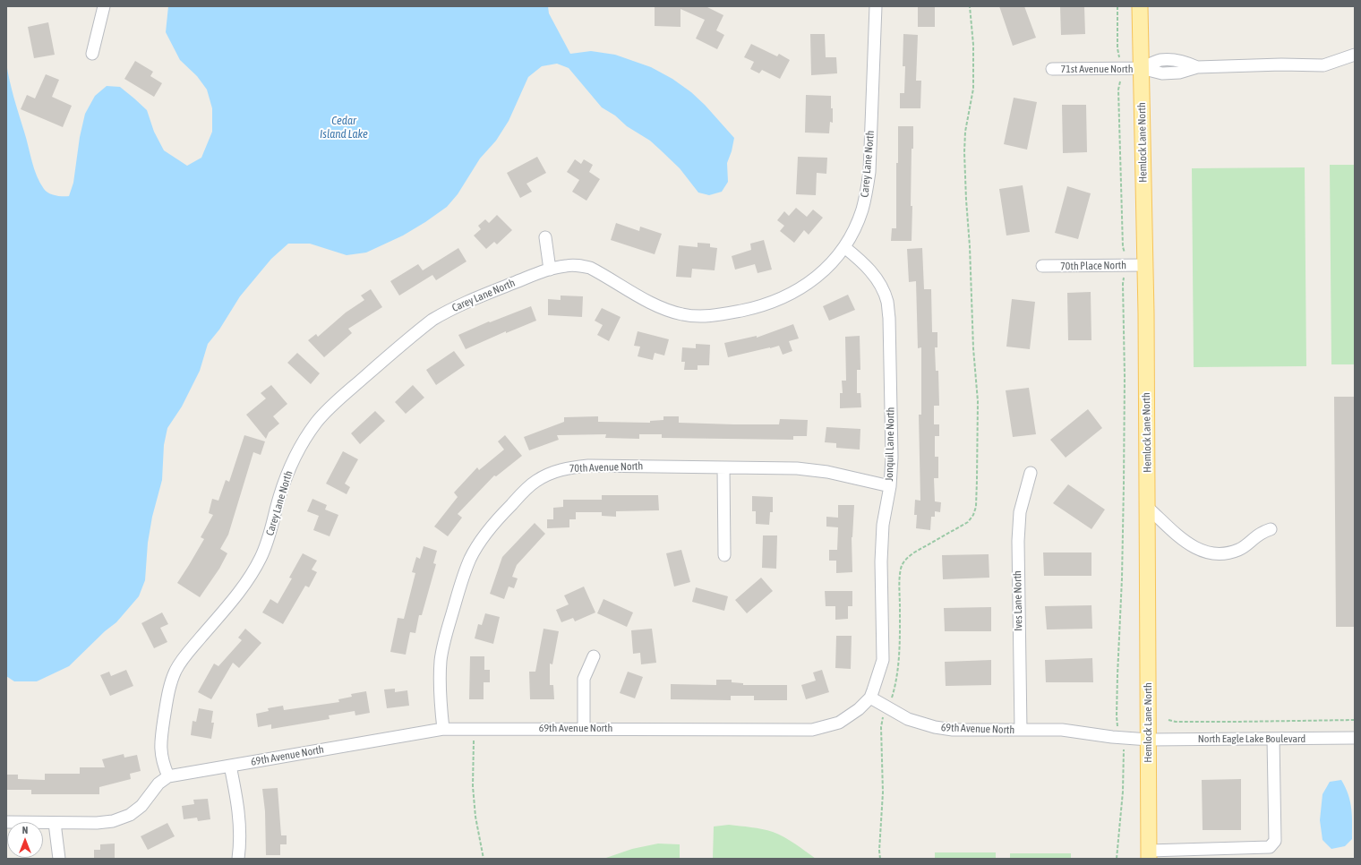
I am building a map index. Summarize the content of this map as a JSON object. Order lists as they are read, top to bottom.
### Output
{
  "streets": {
    "main road": ["Hemlock Lane North"],
    "street": [
      "71st Avenue North",
      "Carey Lane North",
      "70th Place North",
      "Jonquil Lane North",
      "70th Avenue North",
      "Ives Lane North",
      "69th Avenue North",
      "North Eagle Lake Boulevard"
    ]
  },
  "crossings": [
    ["71st Avenue North", "Hemlock Lane North"],
    ["Hemlock Lane North", "70th Place North"],
    ["Hemlock Lane North", "69th Avenue North"],
    ["Hemlock Lane North", "North Eagle Lake Boulevard"],
    ["Carey Lane North", "Jonquil Lane North"],
    ["Carey Lane North", "69th Avenue North"],
    ["Jonquil Lane North", "70th Avenue North"],
    ["Jonquil Lane North", "69th Avenue North"],
    ["70th Avenue North", "69th Avenue North"],
    ["Ives Lane North", "69th Avenue North"],
    ["69th Avenue North", "North Eagle Lake Boulevard"]
  ],
  "water": ["Cedar Island Lake"],
  "north": "top"
}
